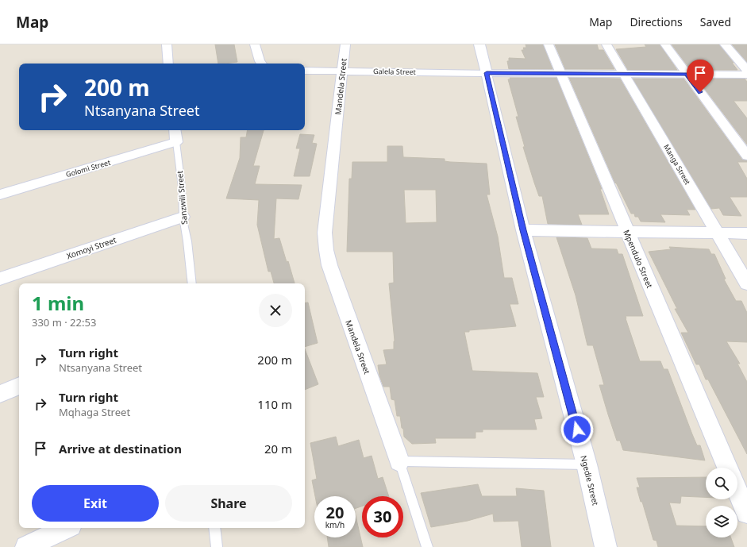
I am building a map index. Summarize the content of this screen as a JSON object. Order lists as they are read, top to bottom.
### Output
{
  "streets": {
    "street": [
      "Galela Street",
      "Mandela Street",
      "Manga Street",
      "Golomi Street",
      "Sanzwili Street",
      "Xomoyi Street",
      "Mpendulo Street",
      "Ngedle Street"
    ]
  },
  "crossings": [
    ["Galela Street", "Mandela Street"],
    ["Galela Street", "Ngedle Street"],
    ["Golomi Street", "Sanzwili Street"],
    ["Sanzwili Street", "Xomoyi Street"]
  ],
  "page": {
    "header": "Map",
    "nav": ["Map", "Directions", "Saved"],
    "turn": ["200 m", "Ntsanyana Street"],
    "heading": ["1 min", "330 m · 22:53"],
    "list": [
      {
        "name": "Turn right",
        "note": "Ntsanyana Street",
        "value": "200 m"
      },
      {
        "name": "Turn right",
        "note": "Mqhaga Street",
        "value": "110 m"
      },
      {
        "name": "Arrive at destination",
        "value": "20 m"
      }
    ],
    "buttons": ["Exit", "Share"],
    "speed": "20 km/h",
    "limit": "30"
  }
}
